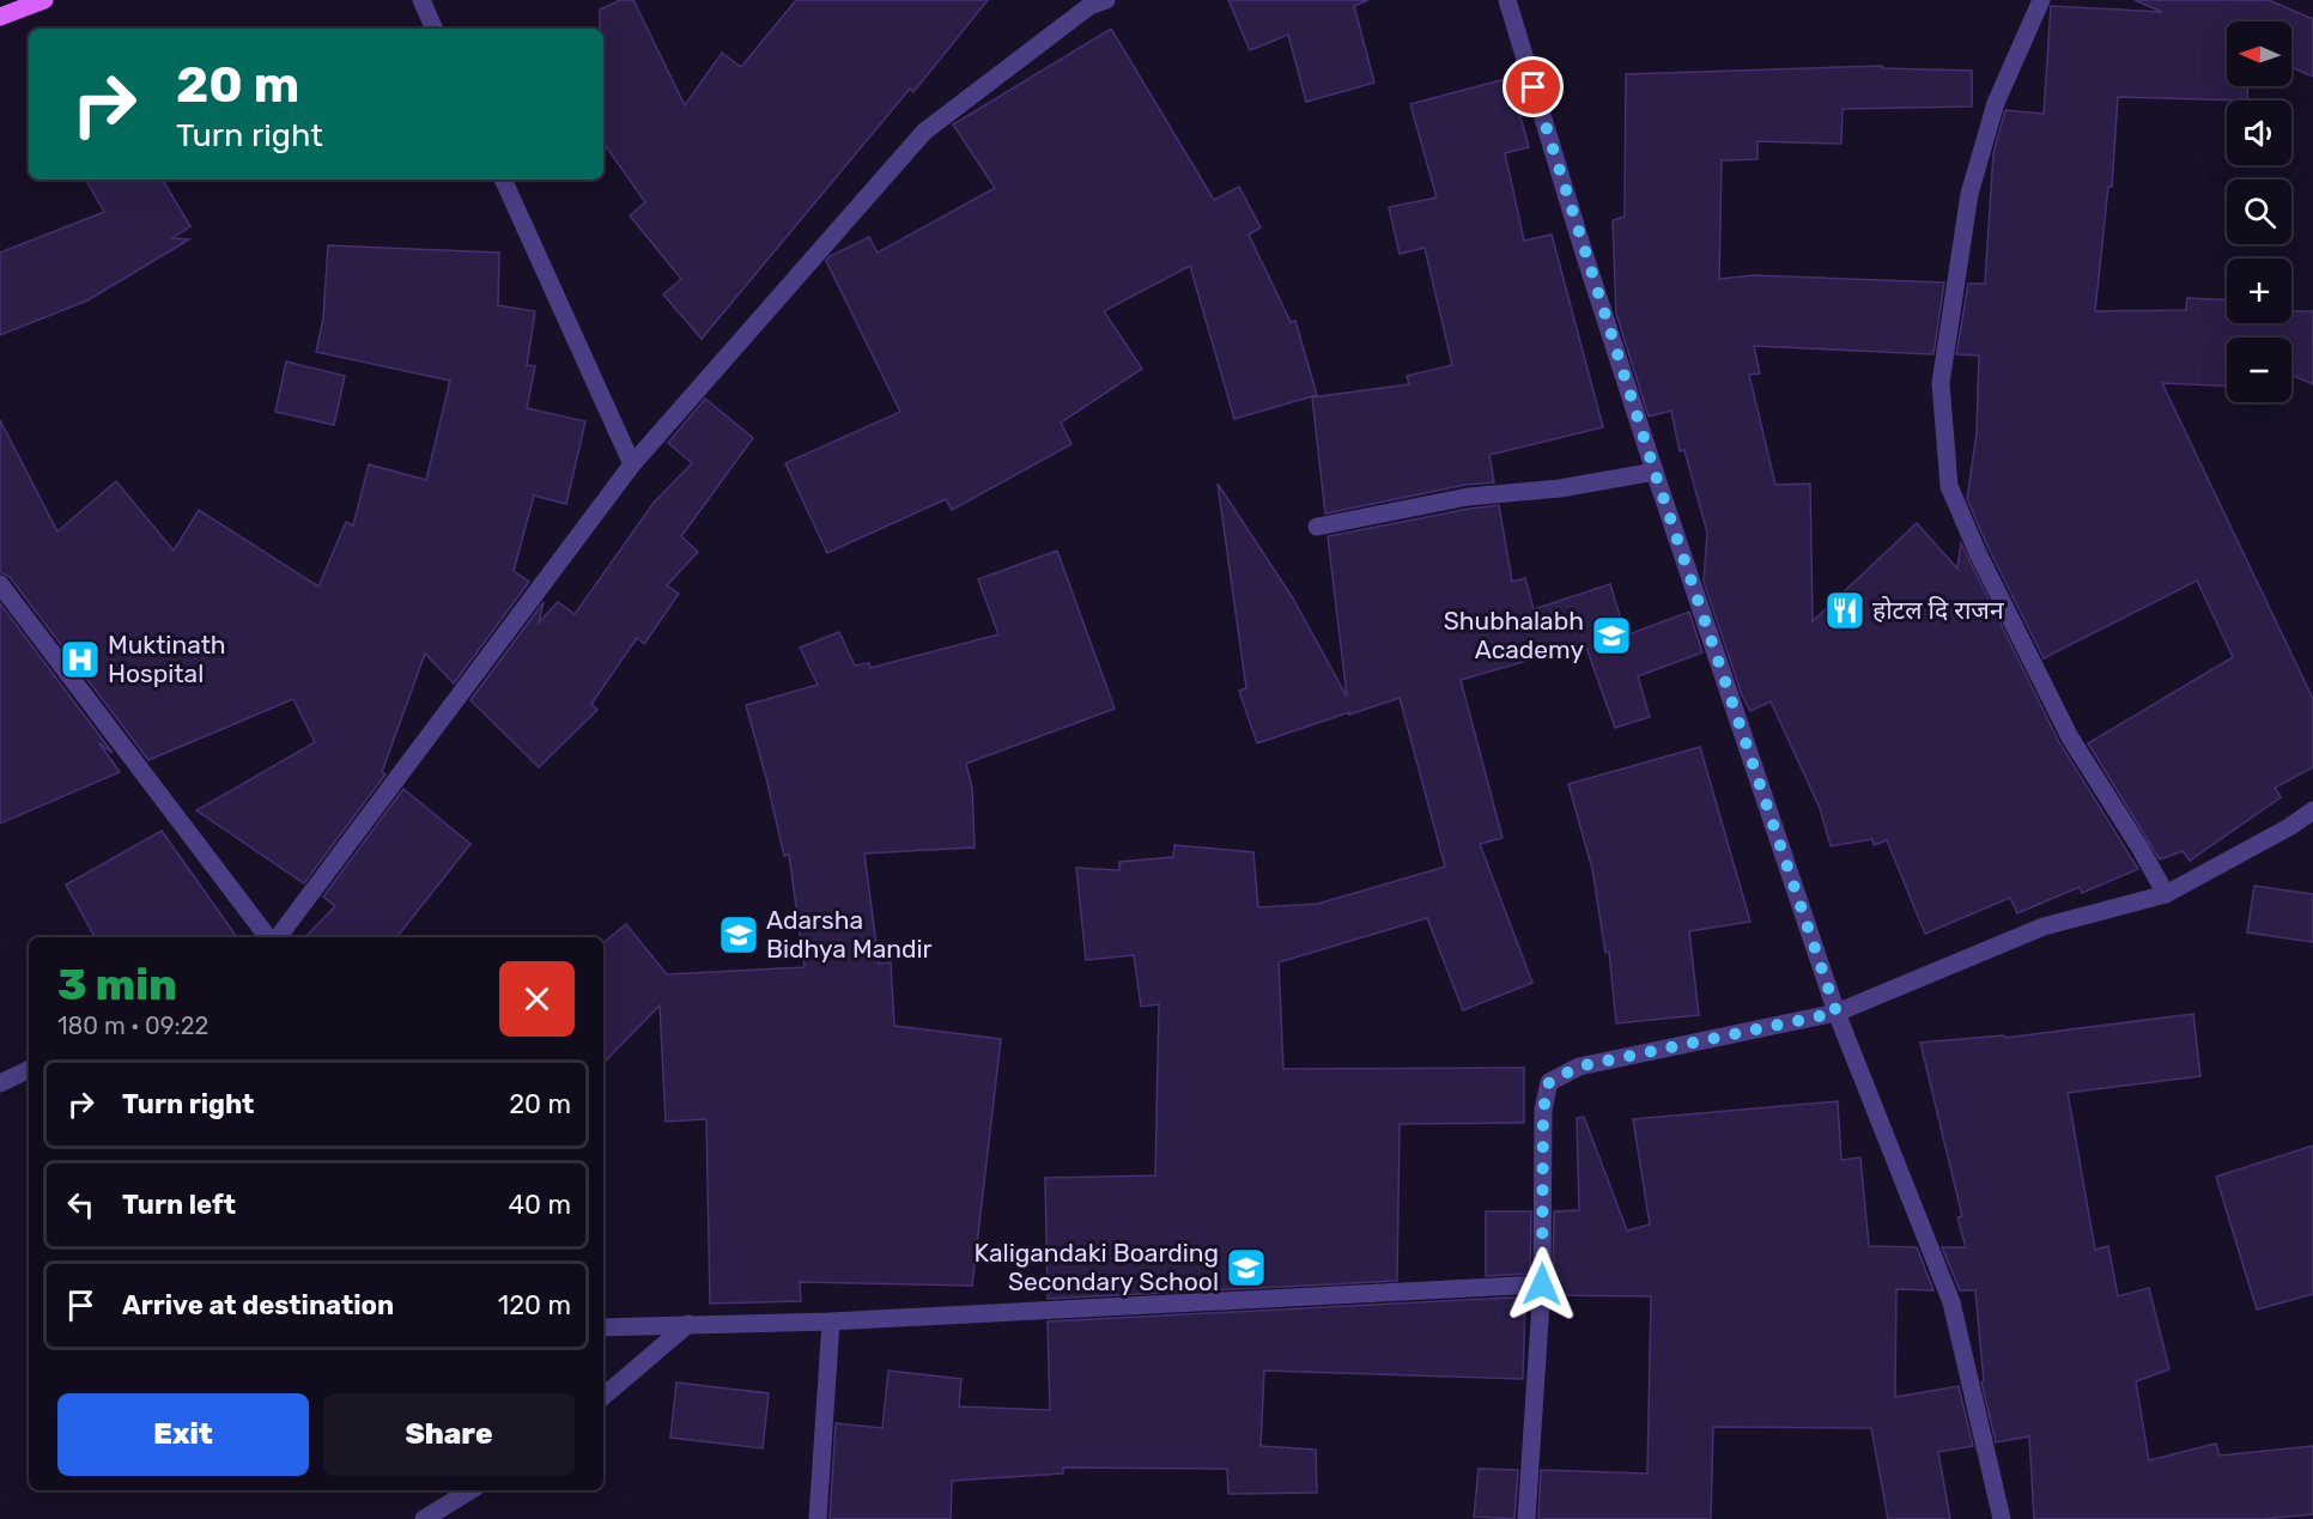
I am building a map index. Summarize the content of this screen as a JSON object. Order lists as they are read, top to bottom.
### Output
{
  "places": {
    "restaurant": ["होटल दि राजन"],
    "school or university": ["Shubhalabh Academy", "Adarsha Bidhya Mandir", "Kaligandaki Boarding Secondary School"],
    "hospital": ["Muktinath Hospital"]
  },
  "north": "left",
  "page": {
    "map_buttons": ["+", "−"],
    "turn": ["20 m", "Turn right"],
    "heading": ["3 min", "180 m · 09:22"],
    "list": [
      {
        "name": "Turn right",
        "value": "20 m"
      },
      {
        "name": "Turn left",
        "value": "40 m"
      },
      {
        "name": "Arrive at destination",
        "value": "120 m"
      }
    ],
    "buttons": ["Exit", "Share"]
  }
}
